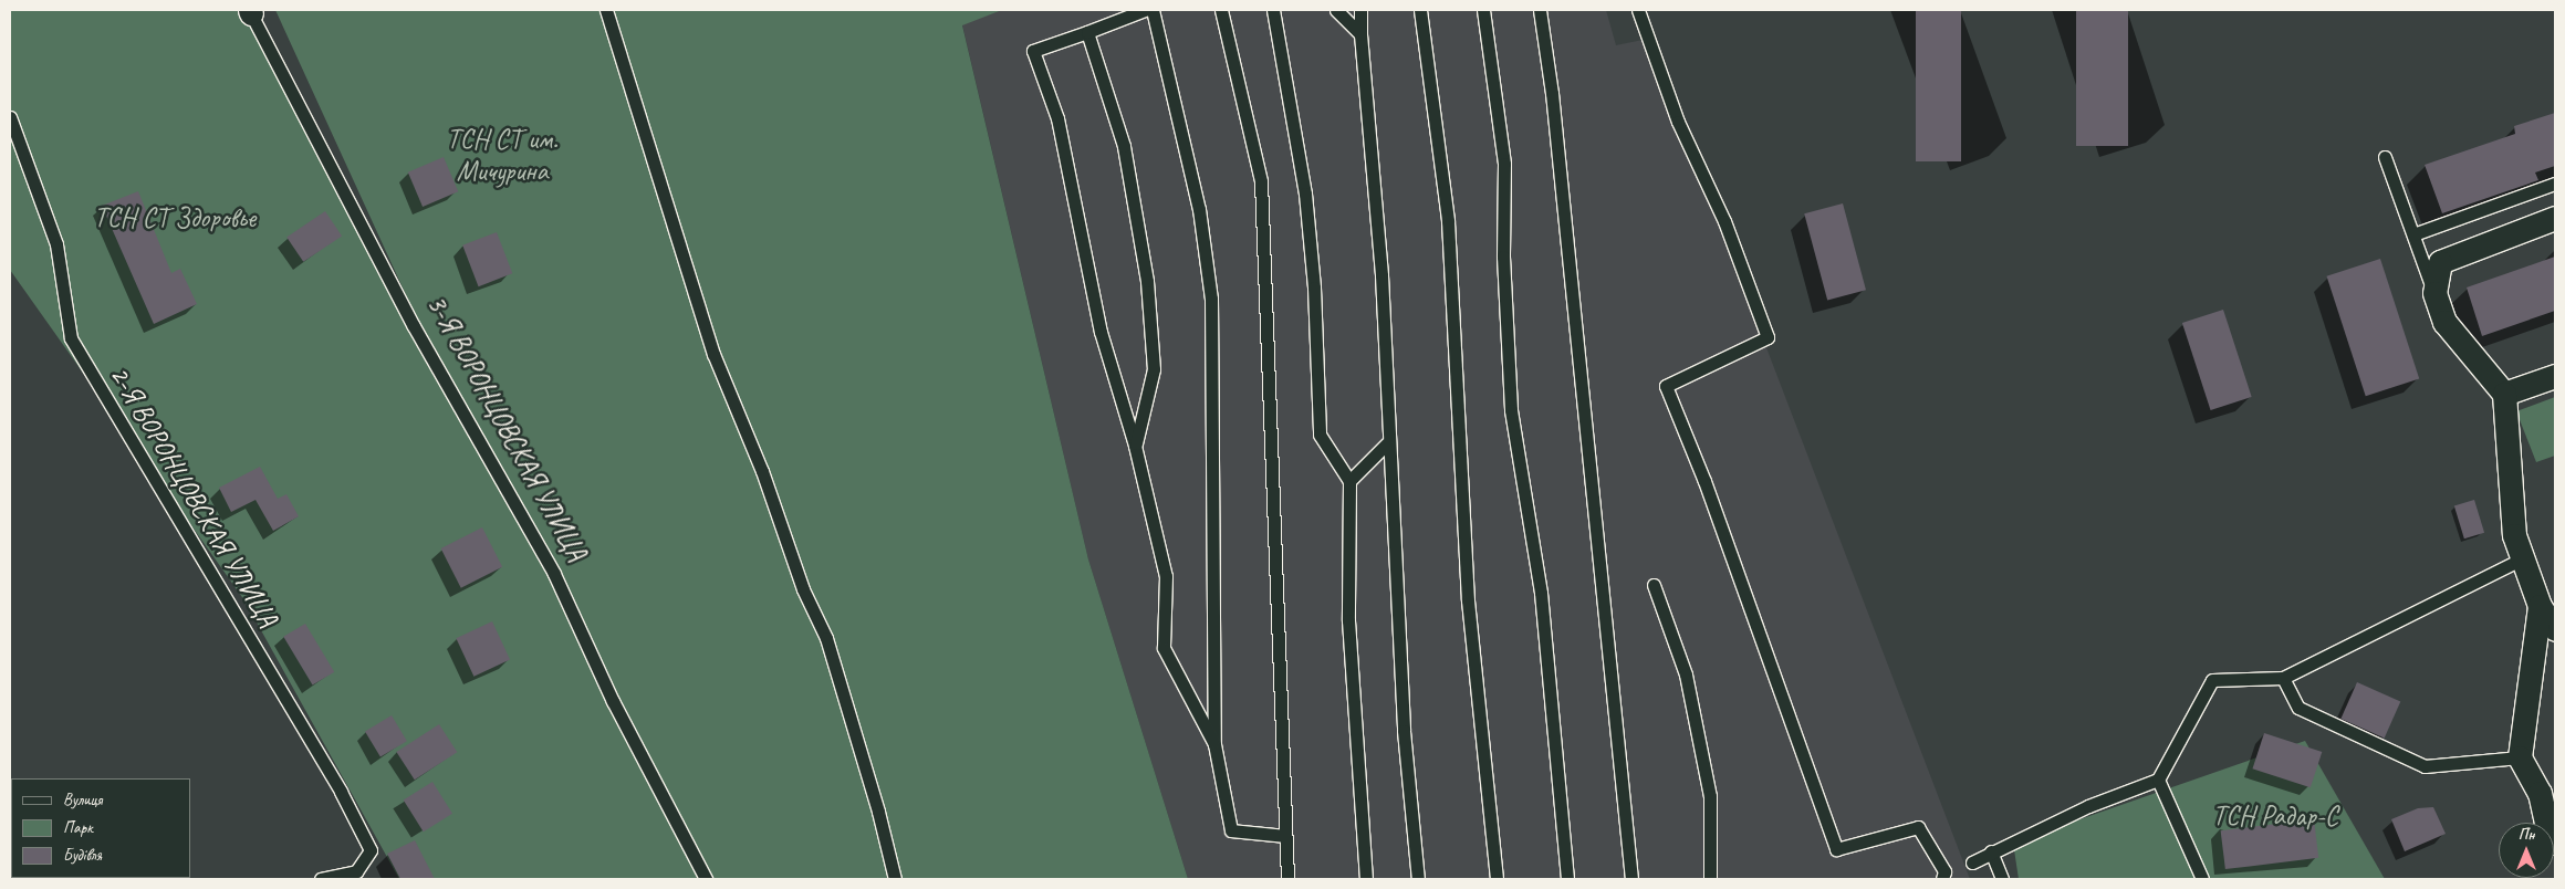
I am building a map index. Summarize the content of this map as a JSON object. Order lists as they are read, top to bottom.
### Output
{
  "streets": {
    "lane": ["3-Я ВОРОНЦОВСКАЯ УЛИЦА", "2-Я ВОРОНЦОВСКАЯ УЛИЦА"]
  },
  "parks": ["ТСН СТ им. Мичурина", "ТСН СТ Здоровье", "ТСН Радар-С"],
  "legend": ["Вулиця", "Парк", "Будівля"],
  "north": "top"
}
